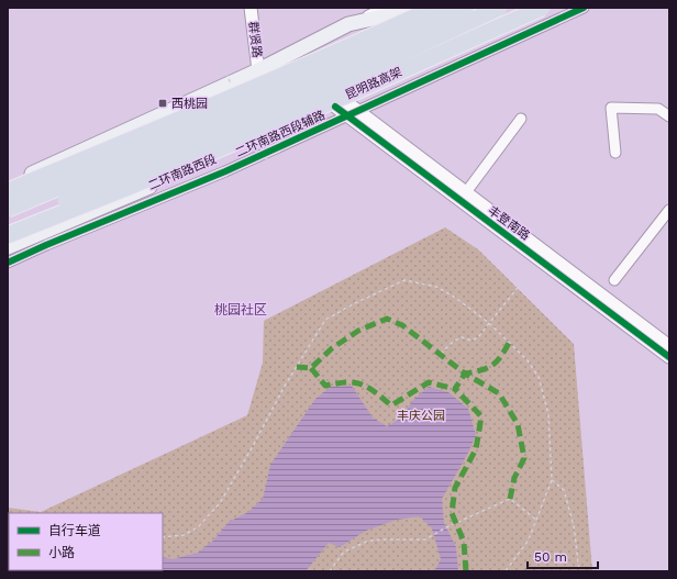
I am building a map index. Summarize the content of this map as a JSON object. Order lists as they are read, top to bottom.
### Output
{
  "streets": {
    "highway": ["昆明路高架", "二环南路西段"],
    "street": ["群贤路", "二环南路西段辅路", "丰登南路"]
  },
  "crossings": [
    ["二环南路西段辅路", "二环南路西段"],
    ["二环南路西段辅路", "丰登南路"],
    ["二环南路西段", "丰登南路"]
  ],
  "districts": ["桃园社区"],
  "parks": ["丰庆公园"],
  "places": {
    "transit": ["西桃园"]
  },
  "legend": ["自行车道", "小路"],
  "scale_bar": "50 m"
}
